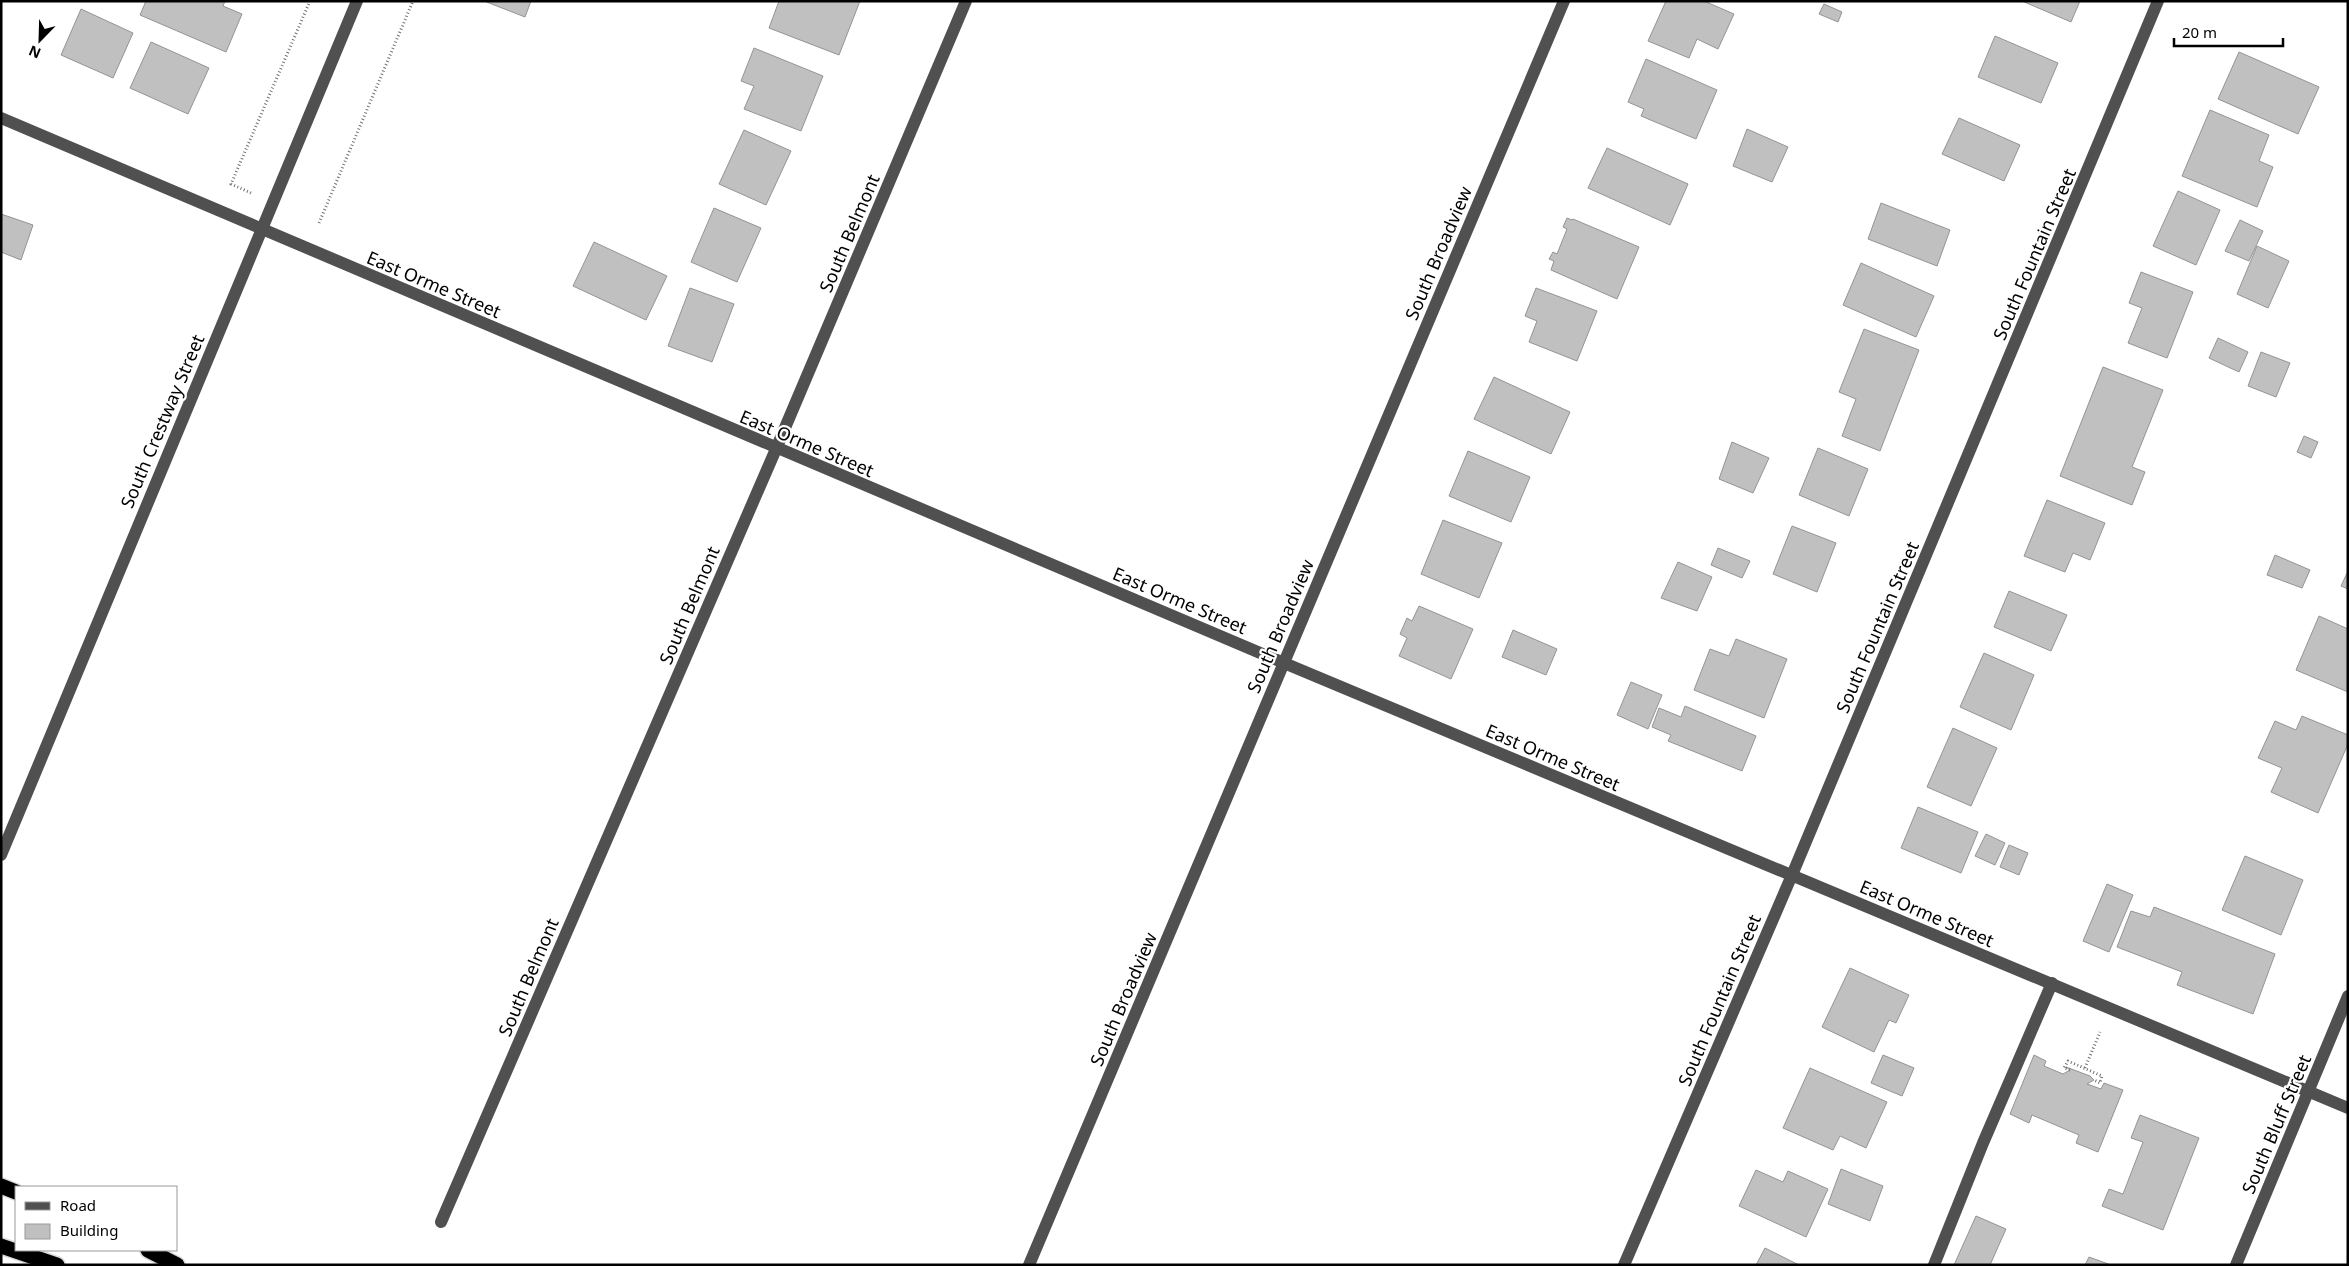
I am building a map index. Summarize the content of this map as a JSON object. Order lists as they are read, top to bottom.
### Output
{
  "streets": {
    "street": [
      "South Belmont",
      "South Broadview",
      "South Fountain Street",
      "East Orme Street",
      "South Crestway Street",
      "South Bluff Street"
    ]
  },
  "crossings": [
    ["South Belmont", "East Orme Street"],
    ["South Broadview", "East Orme Street"],
    ["South Fountain Street", "East Orme Street"],
    ["East Orme Street", "South Crestway Street"],
    ["East Orme Street", "South Bluff Street"]
  ],
  "legend": ["Road", "Building"],
  "scale_bar": "20 m",
  "north": "bottom left"
}
